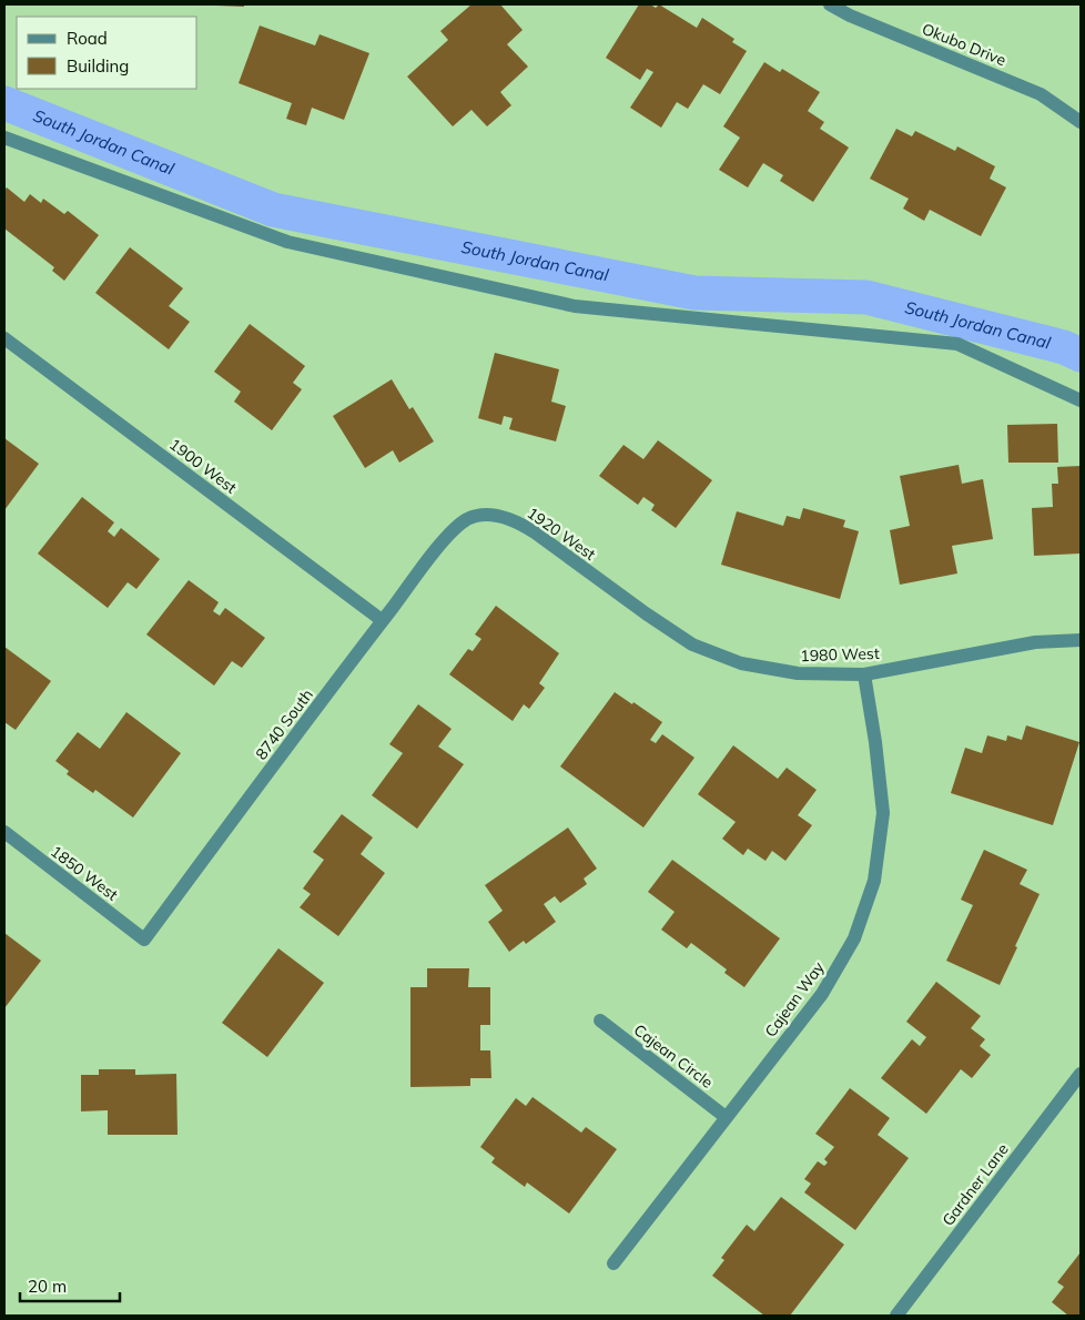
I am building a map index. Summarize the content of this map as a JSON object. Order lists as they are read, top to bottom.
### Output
{
  "streets": {
    "street": [
      "Okubo Drive",
      "1900 West",
      "1920 West",
      "1980 West",
      "8740 South",
      "1850 West",
      "Cajean Way",
      "Cajean Circle",
      "Gardner Lane"
    ]
  },
  "crossings": [
    ["1900 West", "8740 South"],
    ["1920 West", "1980 West"],
    ["1920 West", "8740 South"],
    ["1980 West", "Cajean Way"],
    ["8740 South", "1850 West"],
    ["Cajean Way", "Cajean Circle"]
  ],
  "water": ["South Jordan Canal"],
  "legend": ["Road", "Building"],
  "scale_bar": "20 m"
}
